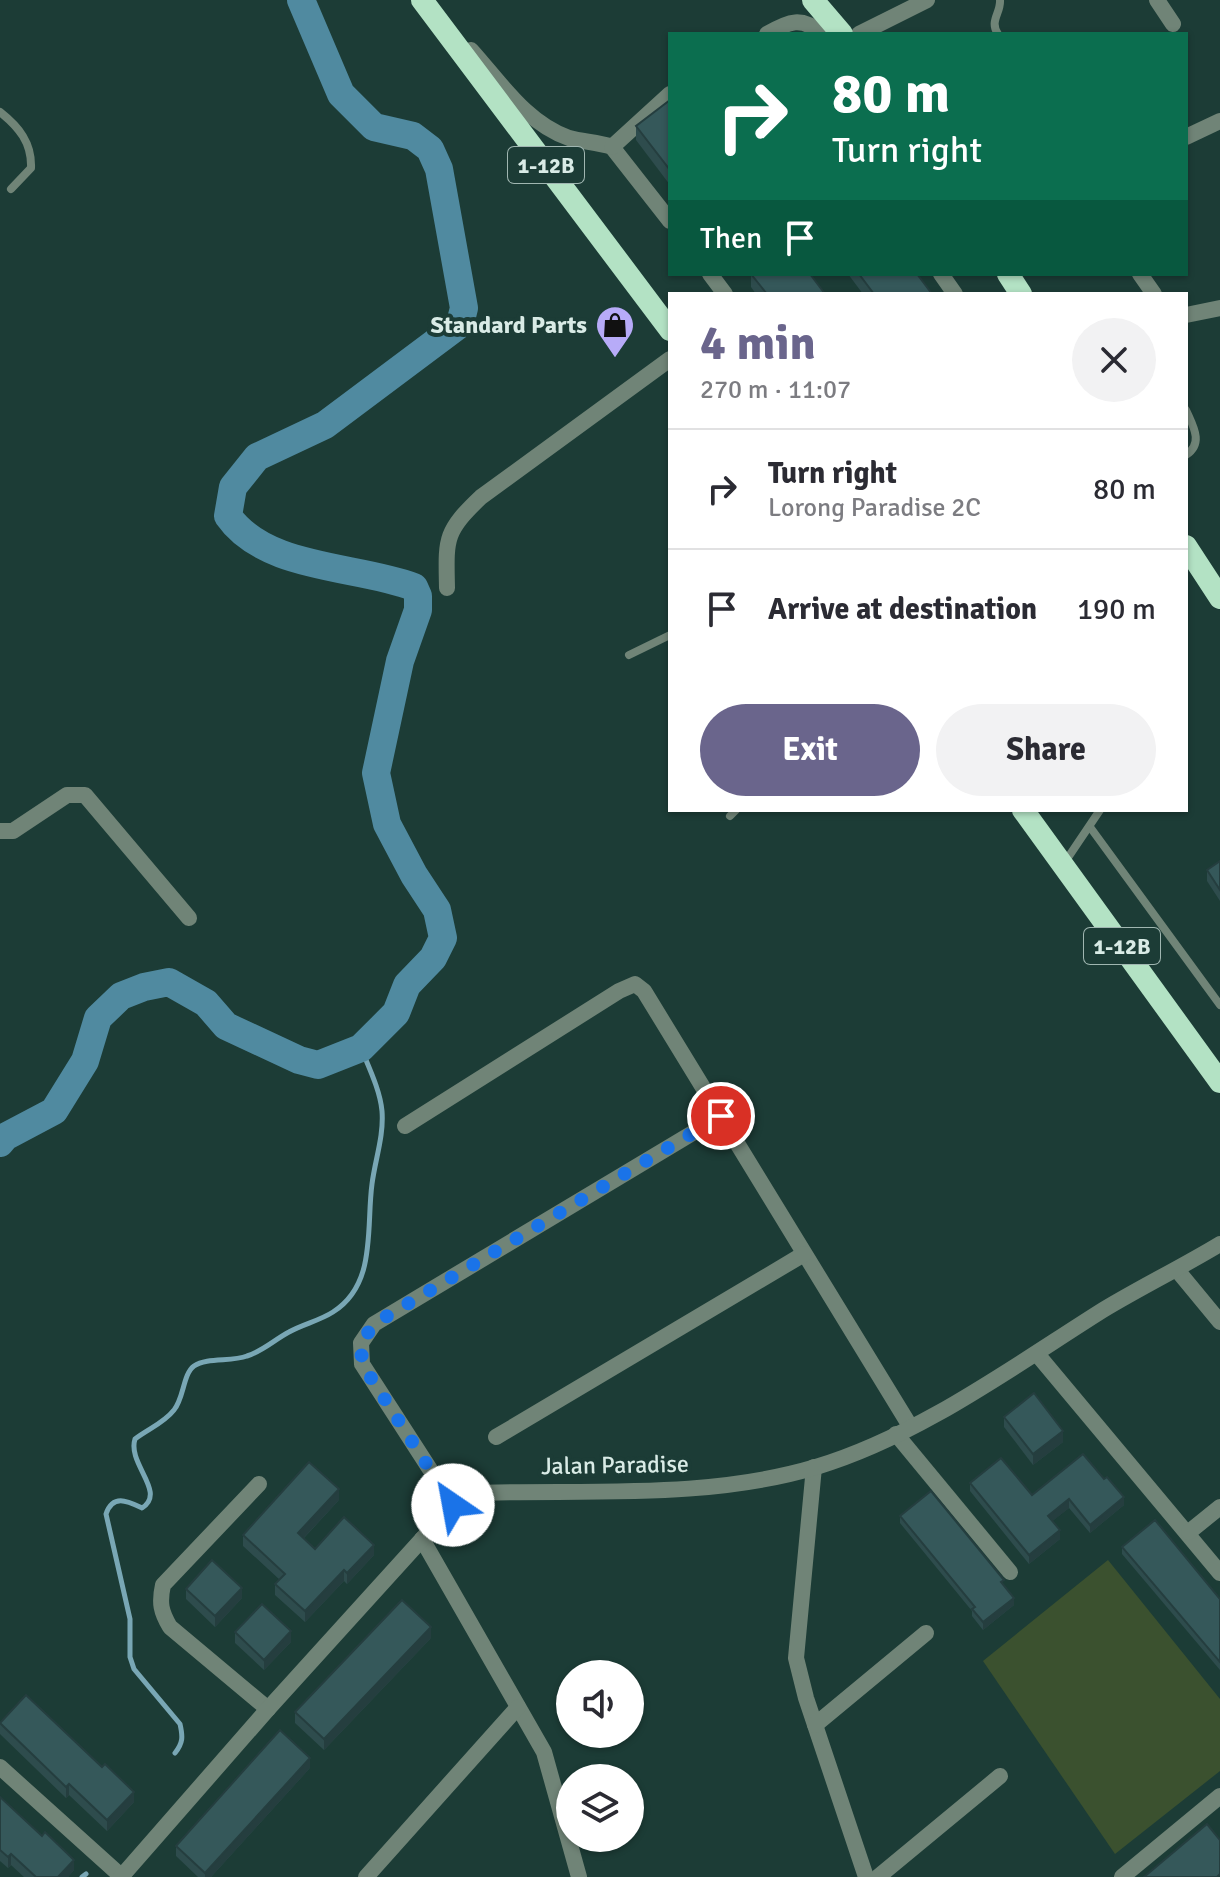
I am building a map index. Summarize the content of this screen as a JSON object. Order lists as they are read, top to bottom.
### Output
{
  "streets": {
    "highway": ["1-12B"],
    "street": ["Jalan Paradise"]
  },
  "places": {
    "shop": ["Standard Parts"]
  },
  "page": {
    "turn": ["80 m", "Turn right"],
    "then": "Then",
    "heading": ["4 min", "270 m · 11:07"],
    "list": [
      {
        "name": "Turn right",
        "note": "Lorong Paradise 2C",
        "value": "80 m"
      },
      {
        "name": "Arrive at destination",
        "value": "190 m"
      }
    ],
    "buttons": ["Exit", "Share"]
  }
}
